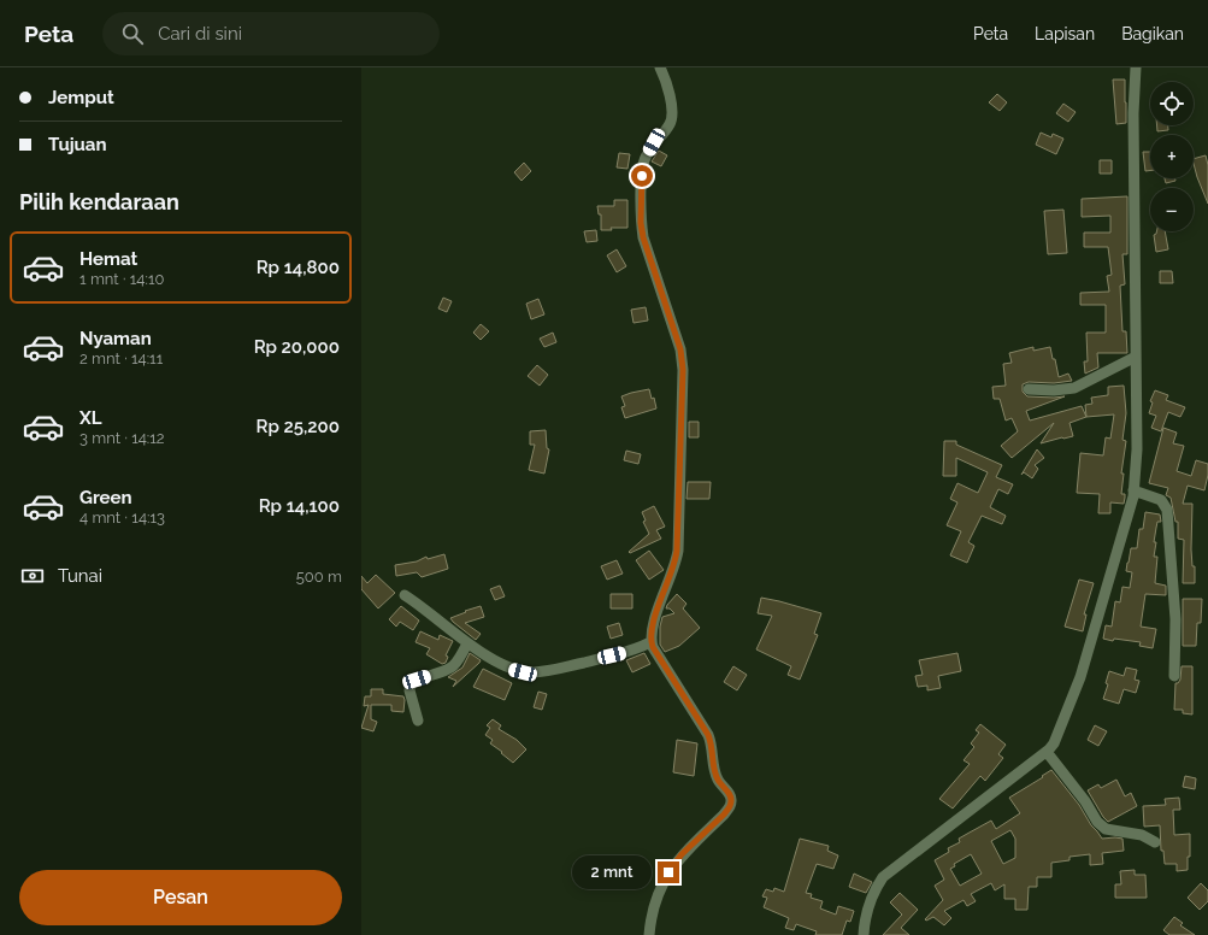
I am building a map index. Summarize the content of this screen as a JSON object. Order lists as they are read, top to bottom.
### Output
{
  "page": {
    "header": "Peta",
    "search": "Cari di sini",
    "nav": ["Peta", "Lapisan", "Bagikan"],
    "banner": ["Jemput", "Tujuan"],
    "map_buttons": ["+", "−"],
    "heading": "Pilih kendaraan",
    "list": [
      {
        "name": "Hemat",
        "note": "1 mnt · 14:10",
        "value": "Rp 14,800"
      },
      {
        "name": "Nyaman",
        "note": "2 mnt · 14:11",
        "value": "Rp 20,000"
      },
      {
        "name": "XL",
        "note": "3 mnt · 14:12",
        "value": "Rp 25,200"
      },
      {
        "name": "Green",
        "note": "4 mnt · 14:13",
        "value": "Rp 14,100"
      }
    ],
    "pay": ["Tunai", "500 m"],
    "bubble": "2 mnt",
    "buttons": "Pesan"
  }
}
